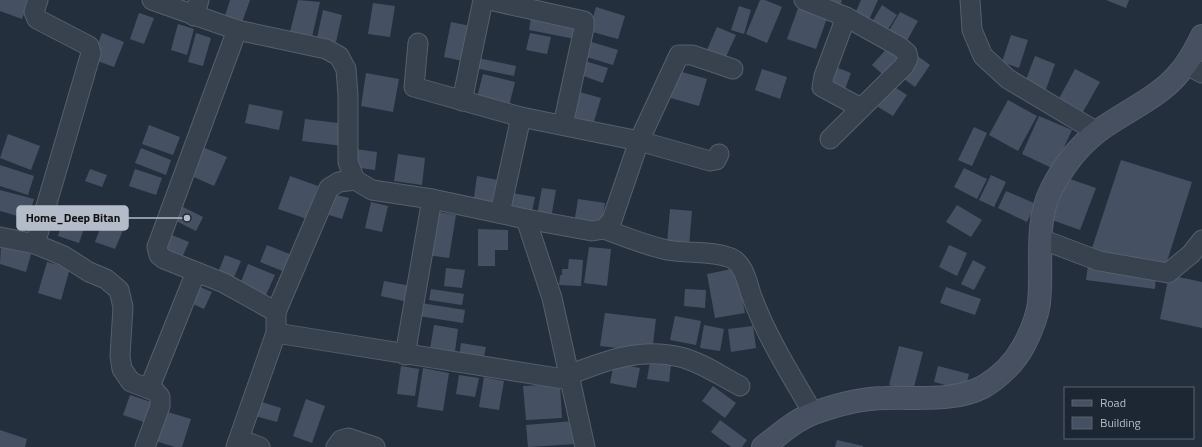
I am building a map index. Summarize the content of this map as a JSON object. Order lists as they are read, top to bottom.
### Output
{
  "places": ["Home_Deep Bitan"],
  "legend": ["Road", "Building"]
}
